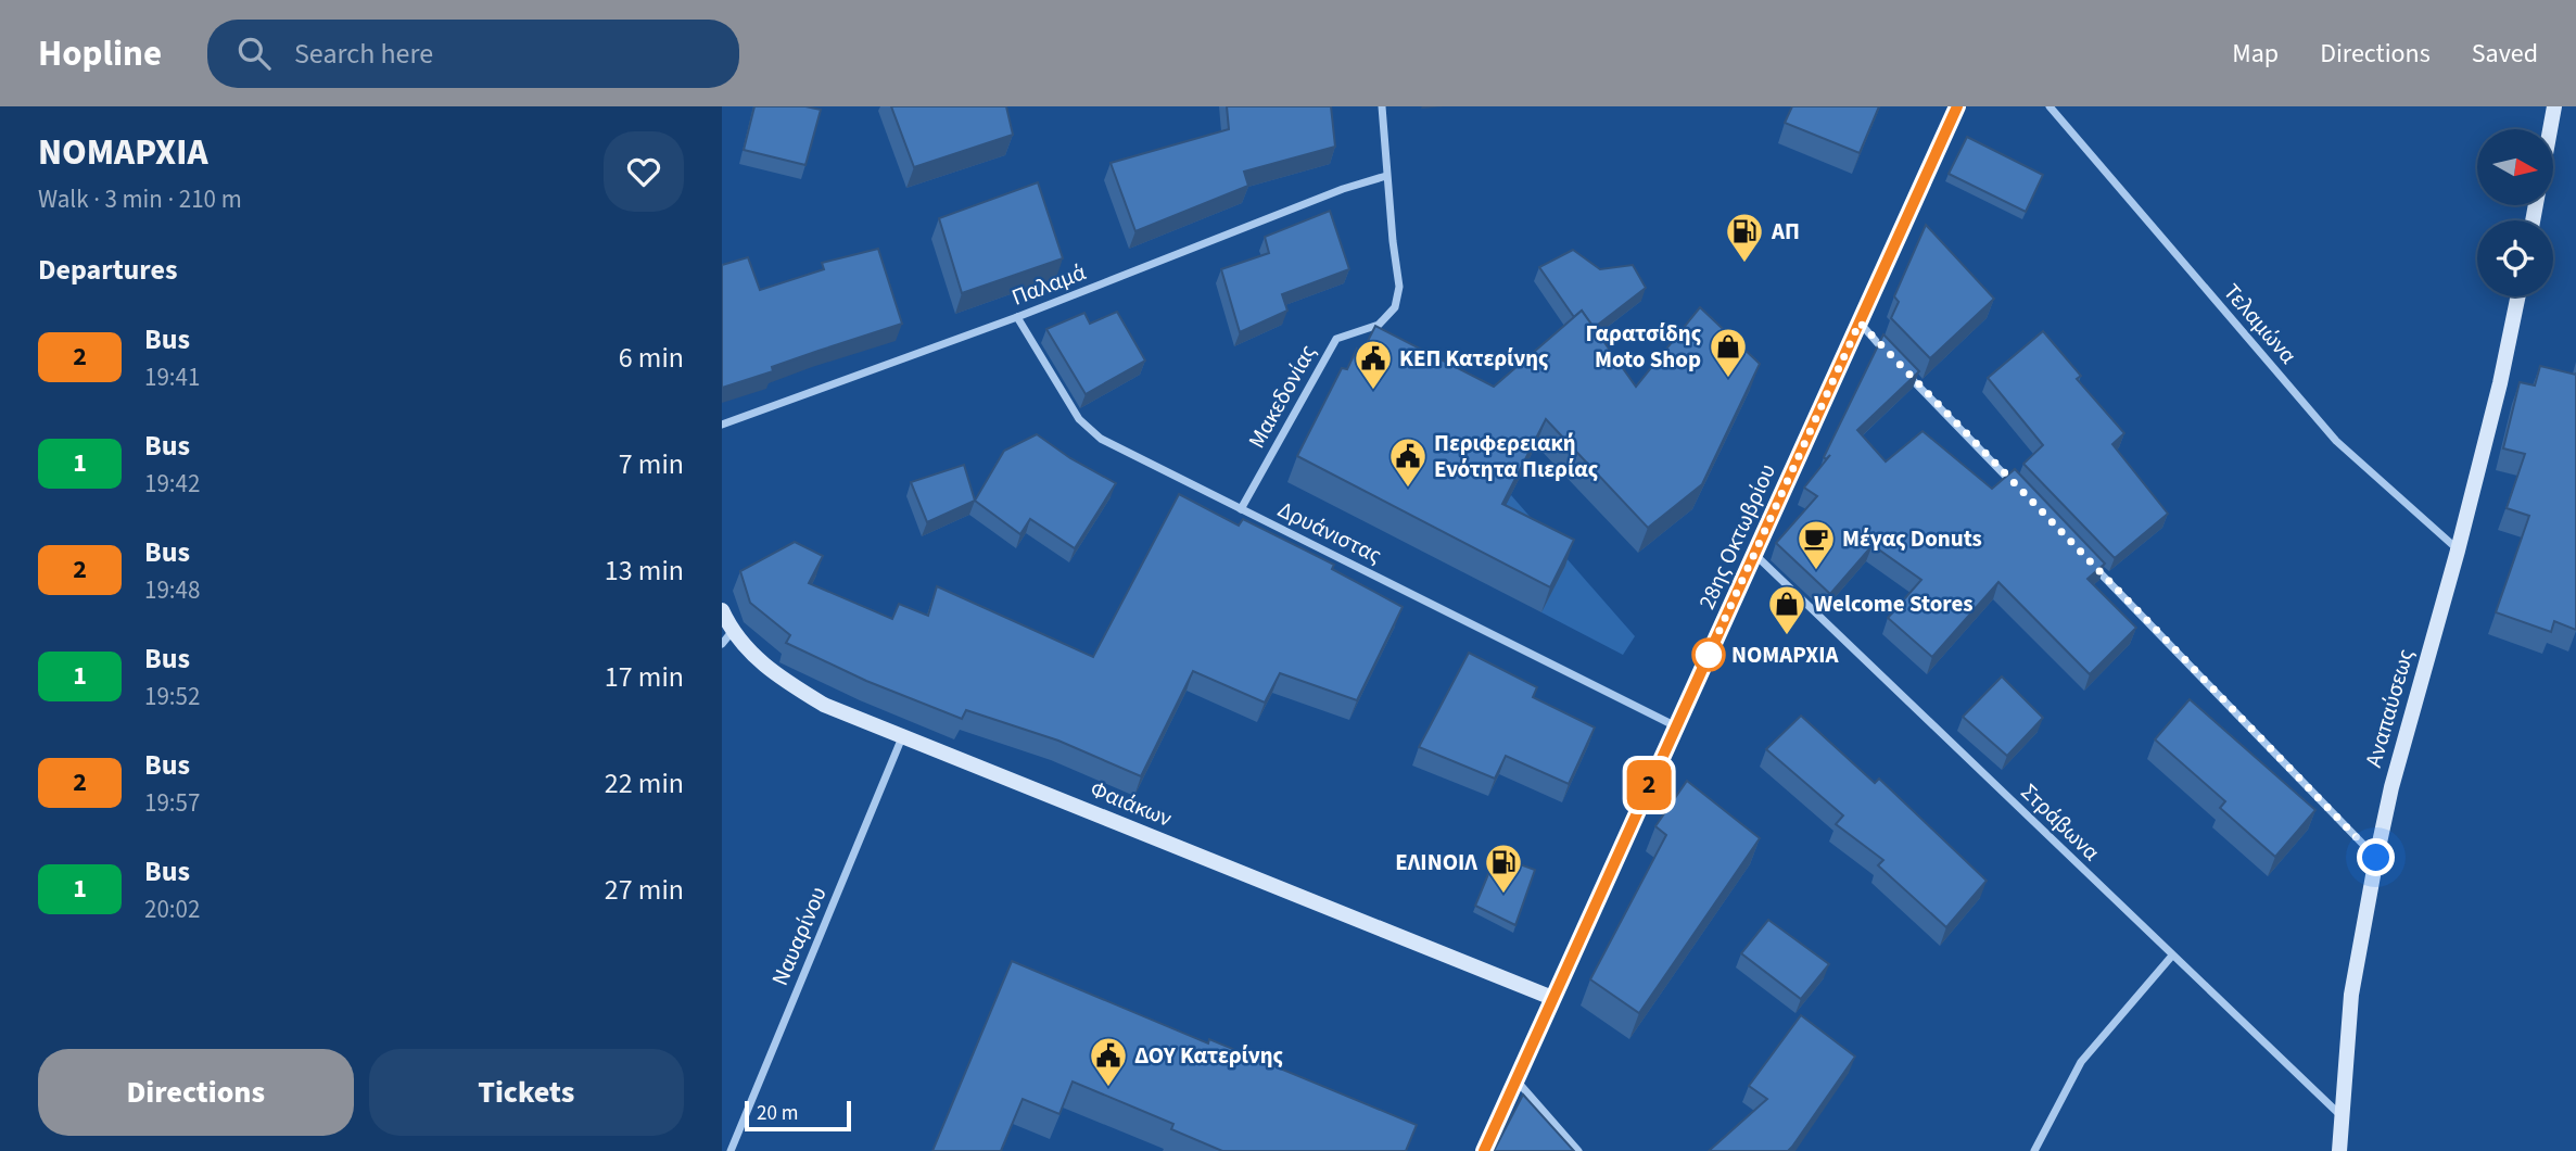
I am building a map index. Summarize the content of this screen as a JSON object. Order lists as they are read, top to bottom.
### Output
{
  "streets": {
    "street": [
      "Παλαμά",
      "Τελαμώνα",
      "Μακεδονίας",
      "Δρυάνιστας",
      "28ης Οκτωβρίου",
      "Αναπαύσεως",
      "Φαιάκων",
      "Στράβωνα",
      "Ναυαρίνου"
    ]
  },
  "crossings": [
    ["Παλαμά", "Μακεδονίας"],
    ["Παλαμά", "Δρυάνιστας"],
    ["Τελαμώνα", "Αναπαύσεως"],
    ["Μακεδονίας", "Δρυάνιστας"],
    ["Δρυάνιστας", "28ης Οκτωβρίου"],
    ["28ης Οκτωβρίου", "Φαιάκων"],
    ["28ης Οκτωβρίου", "Στράβωνα"],
    ["Αναπαύσεως", "Στράβωνα"],
    ["Φαιάκων", "Ναυαρίνου"]
  ],
  "places": {
    "fuel station": ["ΑΠ", "ΕΛΙΝΟΙΛ"],
    "shop": ["Γαρατσίδης Moto Shop", "Welcome Stores"],
    "public building": ["ΚΕΠ Κατερίνης", "Περιφερειακή Ενότητα Πιερίας", "ΔΟΥ Κατερίνης"],
    "cafe": ["Μέγας Donuts"],
    "other": ["ΝΟΜΑΡΧΙΑ"]
  },
  "lines": ["bus line 2"],
  "scale_bar": "20 m",
  "north": "right",
  "page": {
    "header": "Hopline",
    "search": "Search here",
    "nav": ["Map", "Directions", "Saved"],
    "heading": [
      ["ΝΟΜΑΡΧΙΑ", "Walk · 3 min · 210 m"],
      "Departures"
    ],
    "on_map": "2",
    "list": [
      {
        "mark": "2",
        "name": "Bus",
        "note": "19:41",
        "value": "6 min"
      },
      {
        "mark": "1",
        "name": "Bus",
        "note": "19:42",
        "value": "7 min"
      },
      {
        "mark": "2",
        "name": "Bus",
        "note": "19:48",
        "value": "13 min"
      },
      {
        "mark": "1",
        "name": "Bus",
        "note": "19:52",
        "value": "17 min"
      },
      {
        "mark": "2",
        "name": "Bus",
        "note": "19:57",
        "value": "22 min"
      },
      {
        "mark": "1",
        "name": "Bus",
        "note": "20:02",
        "value": "27 min"
      }
    ],
    "buttons": ["Directions", "Tickets"],
    "scale": "20 m"
  }
}
